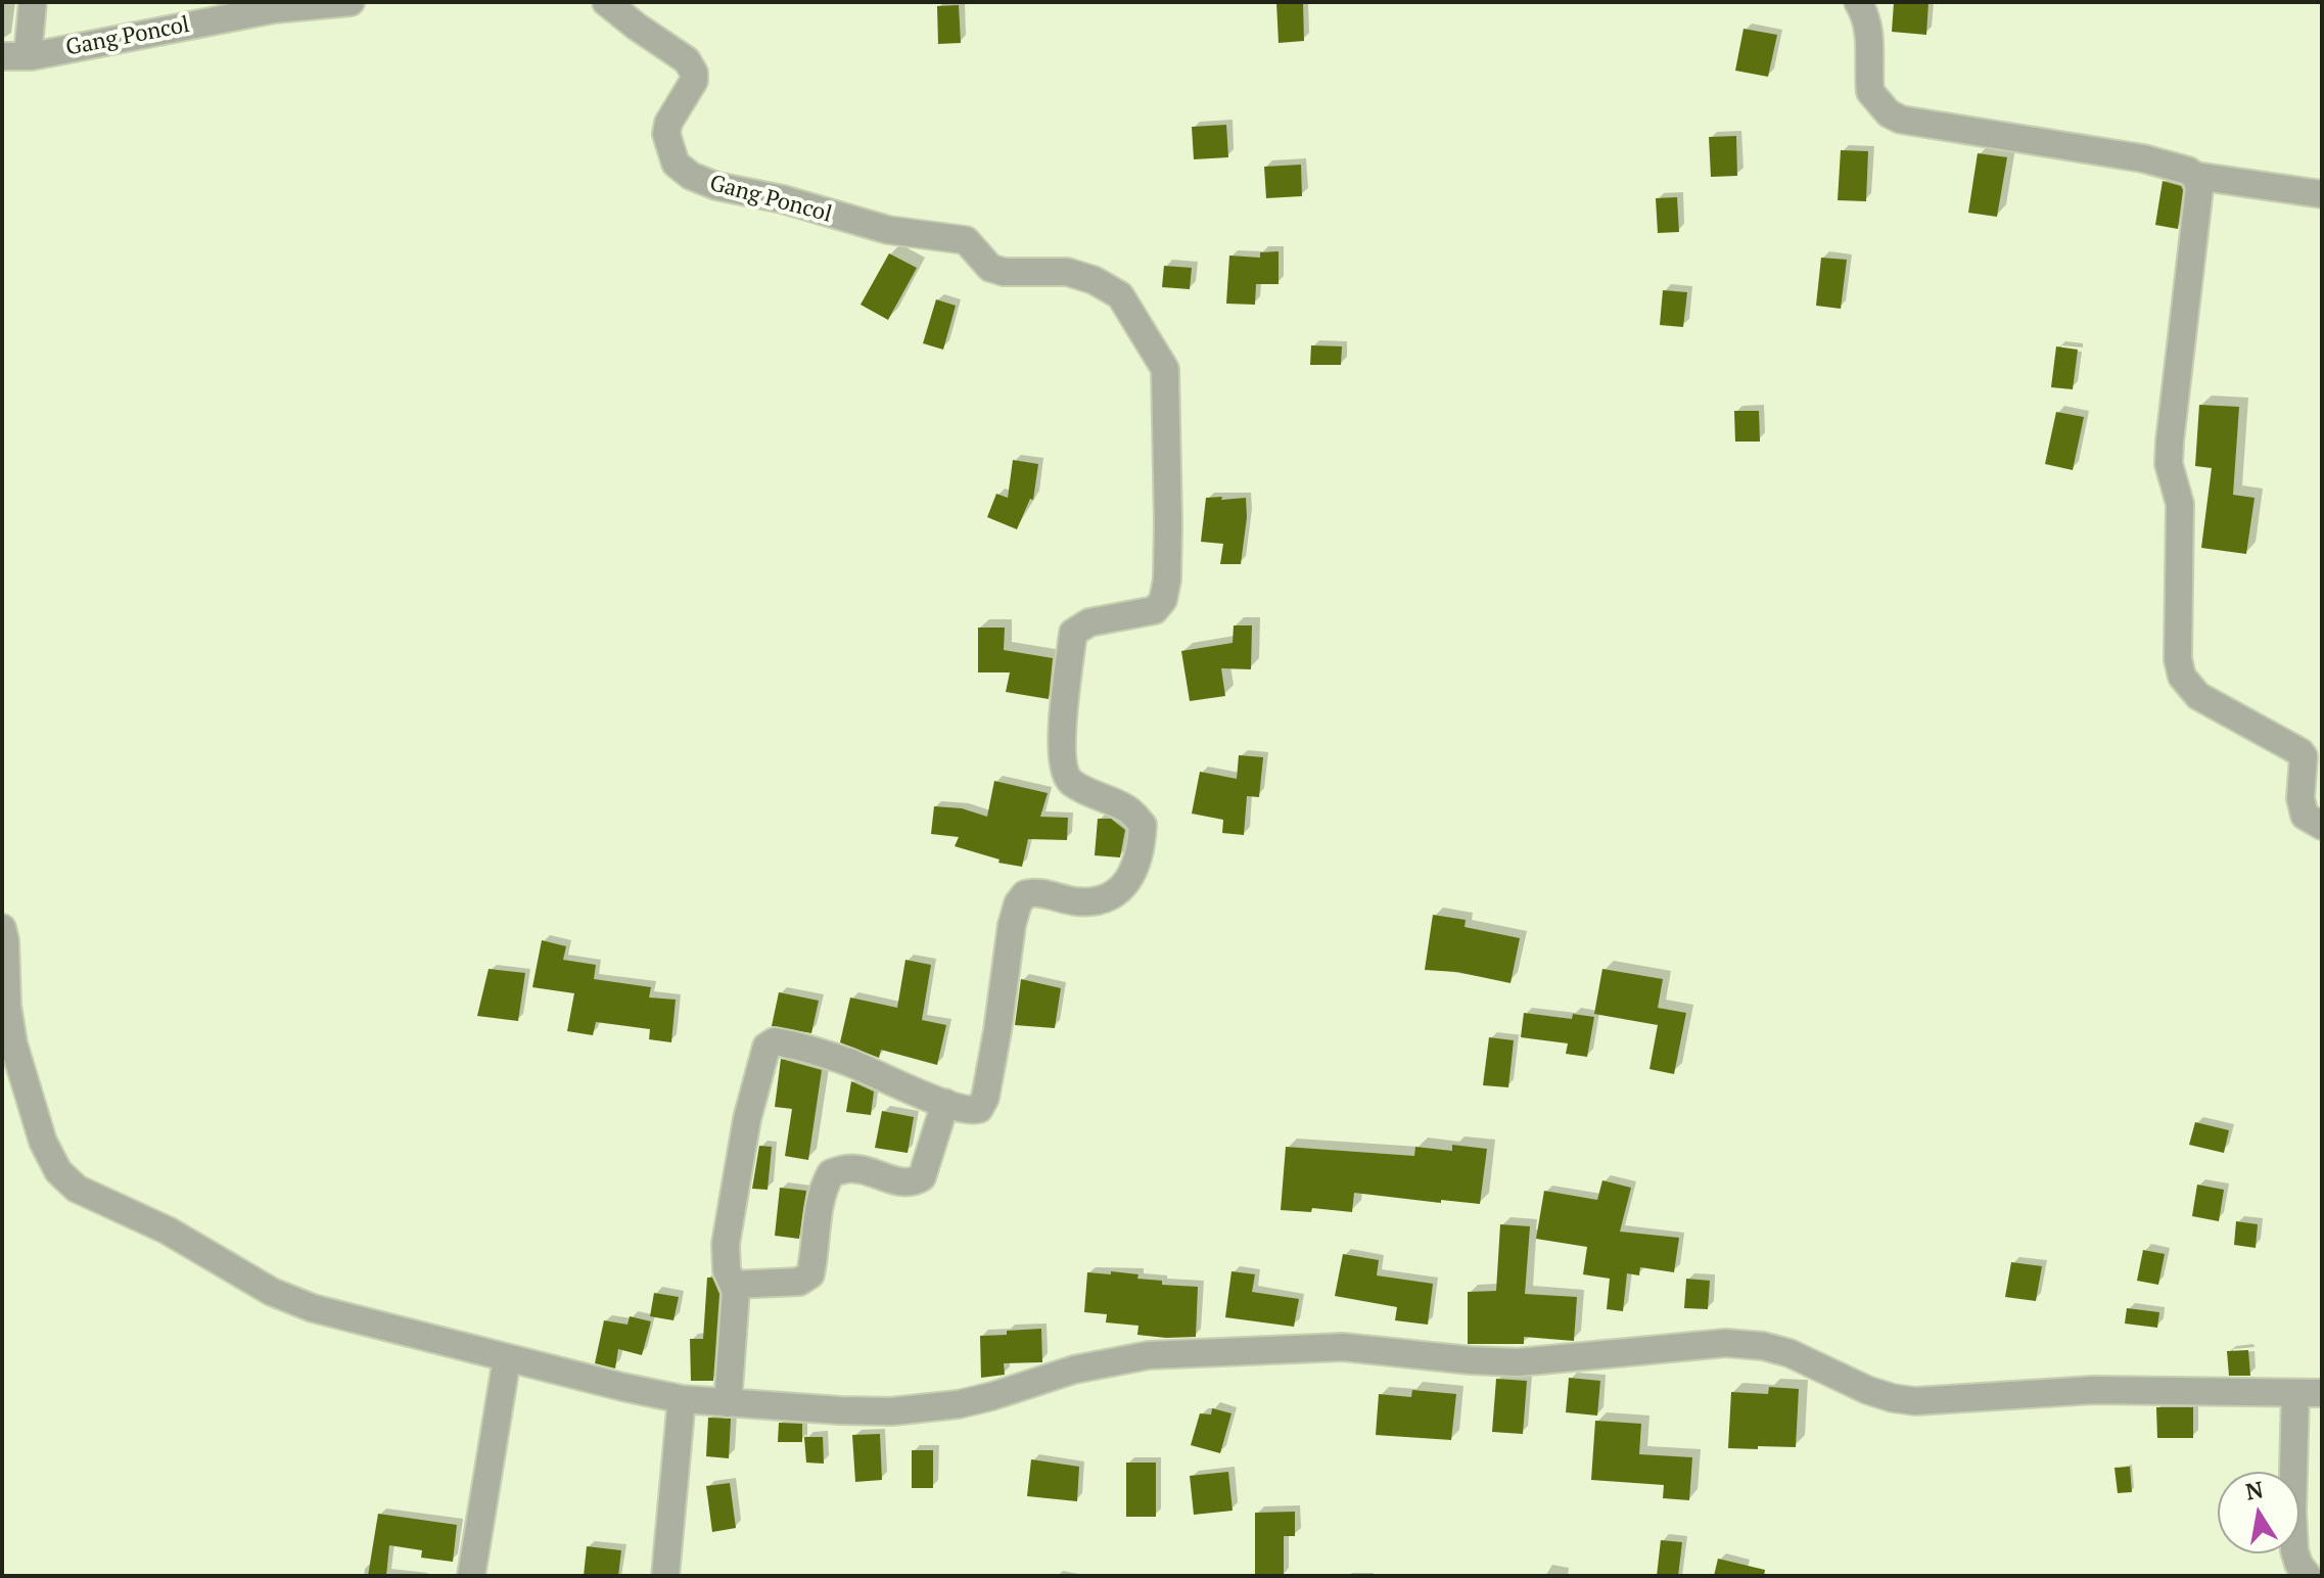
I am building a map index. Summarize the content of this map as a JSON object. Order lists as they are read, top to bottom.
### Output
{
  "streets": {
    "street": ["Gang Poncol"]
  },
  "north": "top"
}
